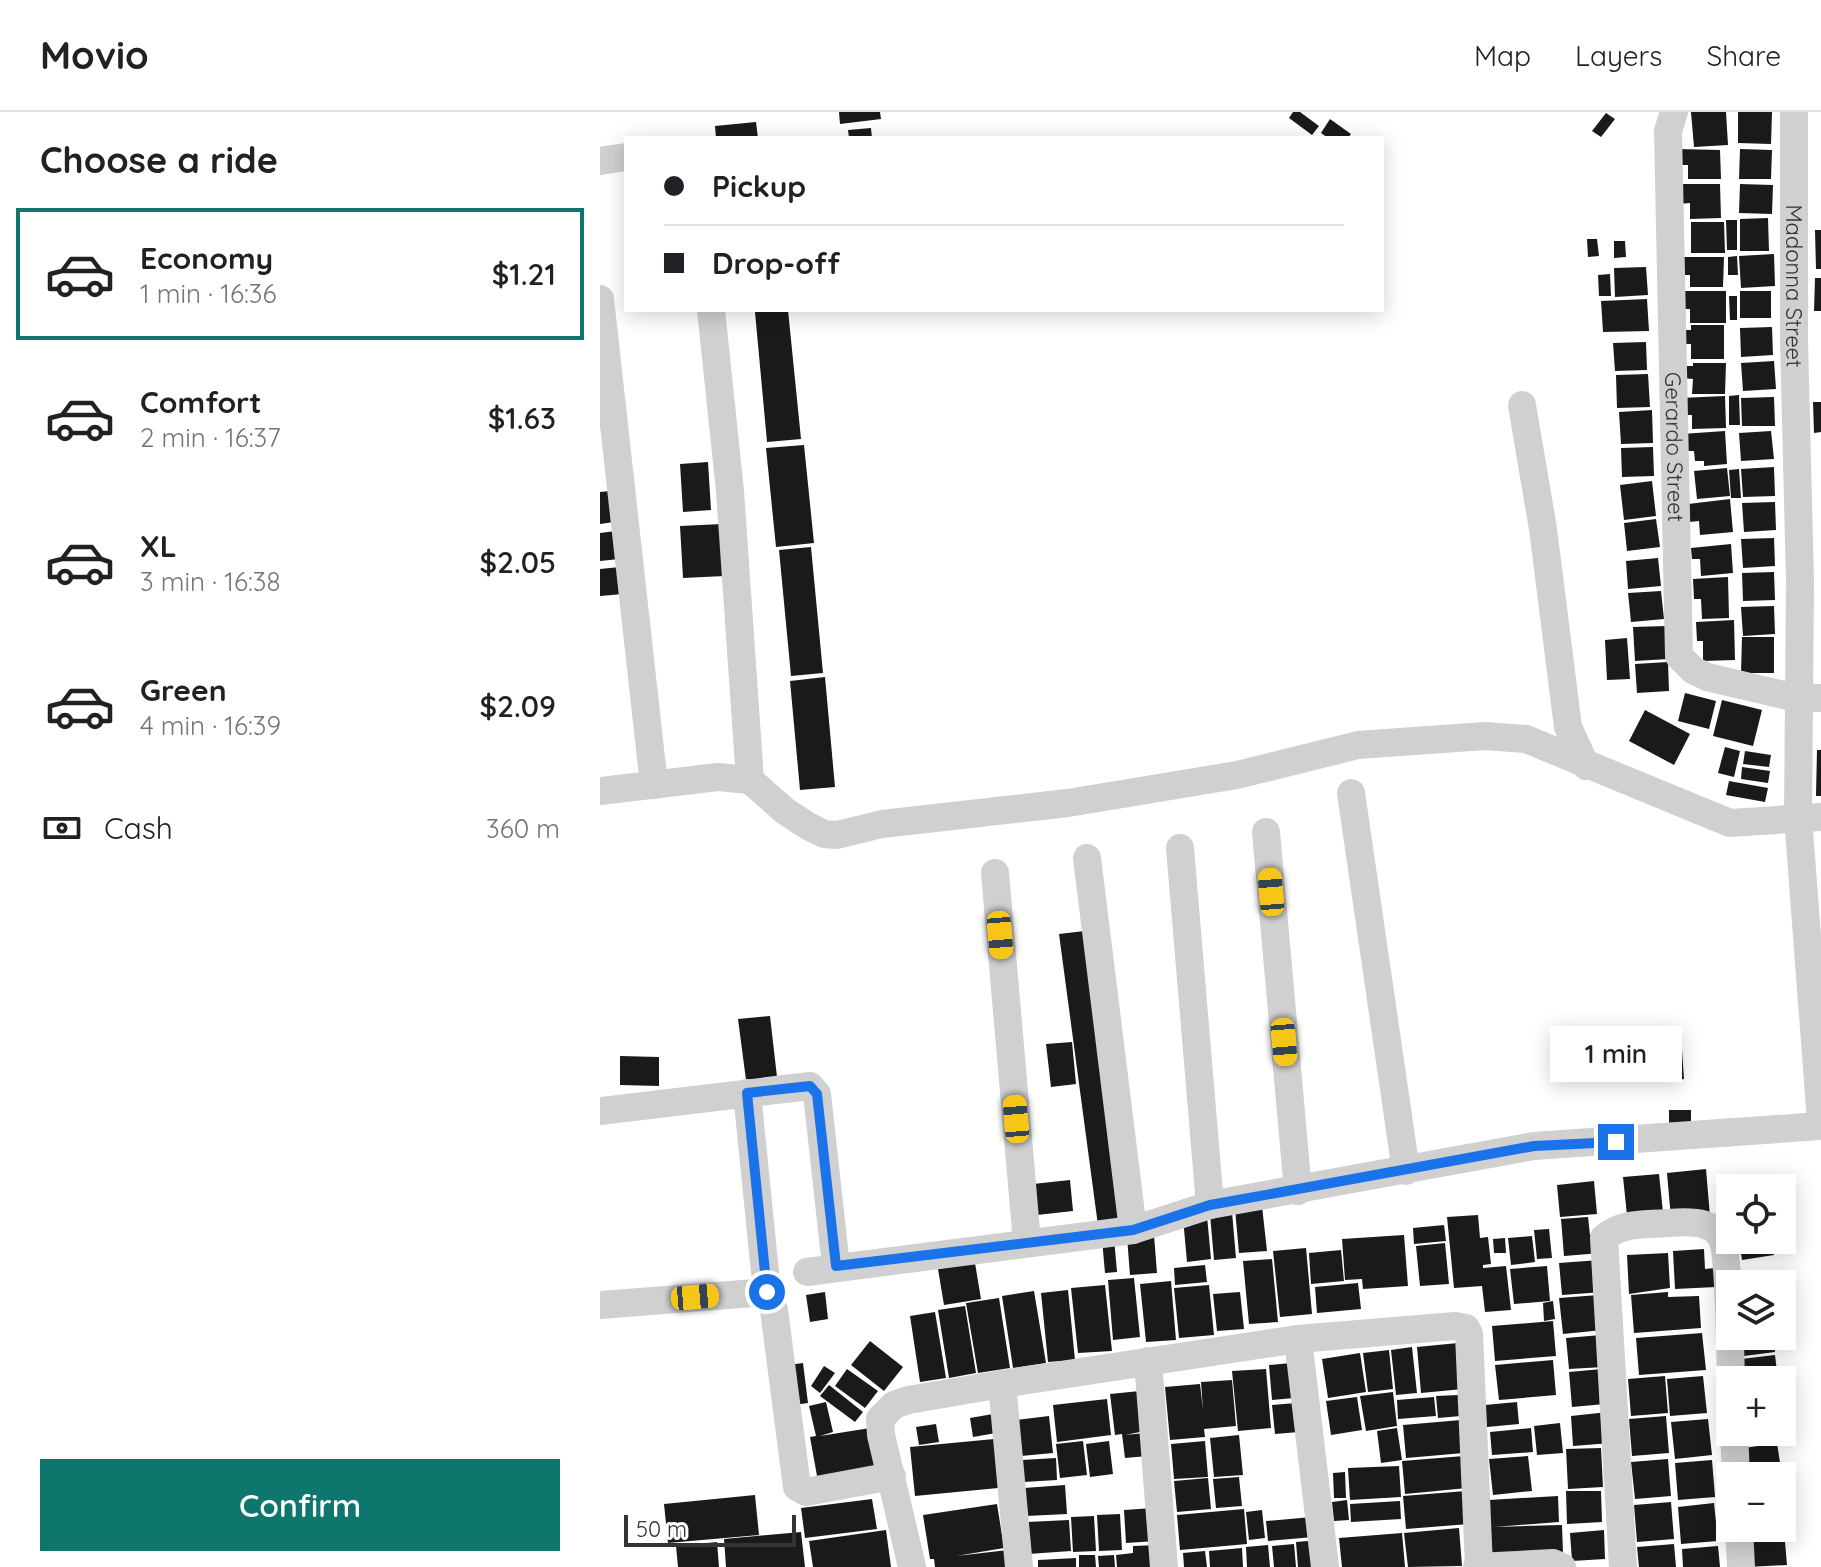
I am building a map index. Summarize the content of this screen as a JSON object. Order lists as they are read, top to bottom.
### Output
{
  "streets": {
    "street": ["Madonna Street", "Gerardo Street"]
  },
  "crossings": [
    ["Madonna Street", "Gerardo Street"]
  ],
  "scale_bar": "50 m",
  "page": {
    "header": "Movio",
    "nav": ["Map", "Layers", "Share"],
    "heading": "Choose a ride",
    "banner": ["Pickup", "Drop-off"],
    "list": [
      {
        "name": "Economy",
        "note": "1 min · 16:36",
        "value": "$1.21"
      },
      {
        "name": "Comfort",
        "note": "2 min · 16:37",
        "value": "$1.63"
      },
      {
        "name": "XL",
        "note": "3 min · 16:38",
        "value": "$2.05"
      },
      {
        "name": "Green",
        "note": "4 min · 16:39",
        "value": "$2.09"
      }
    ],
    "pay": ["Cash", "360 m"],
    "bubble": "1 min",
    "map_buttons": ["+", "−"],
    "buttons": "Confirm",
    "scale": "50 m"
  }
}
